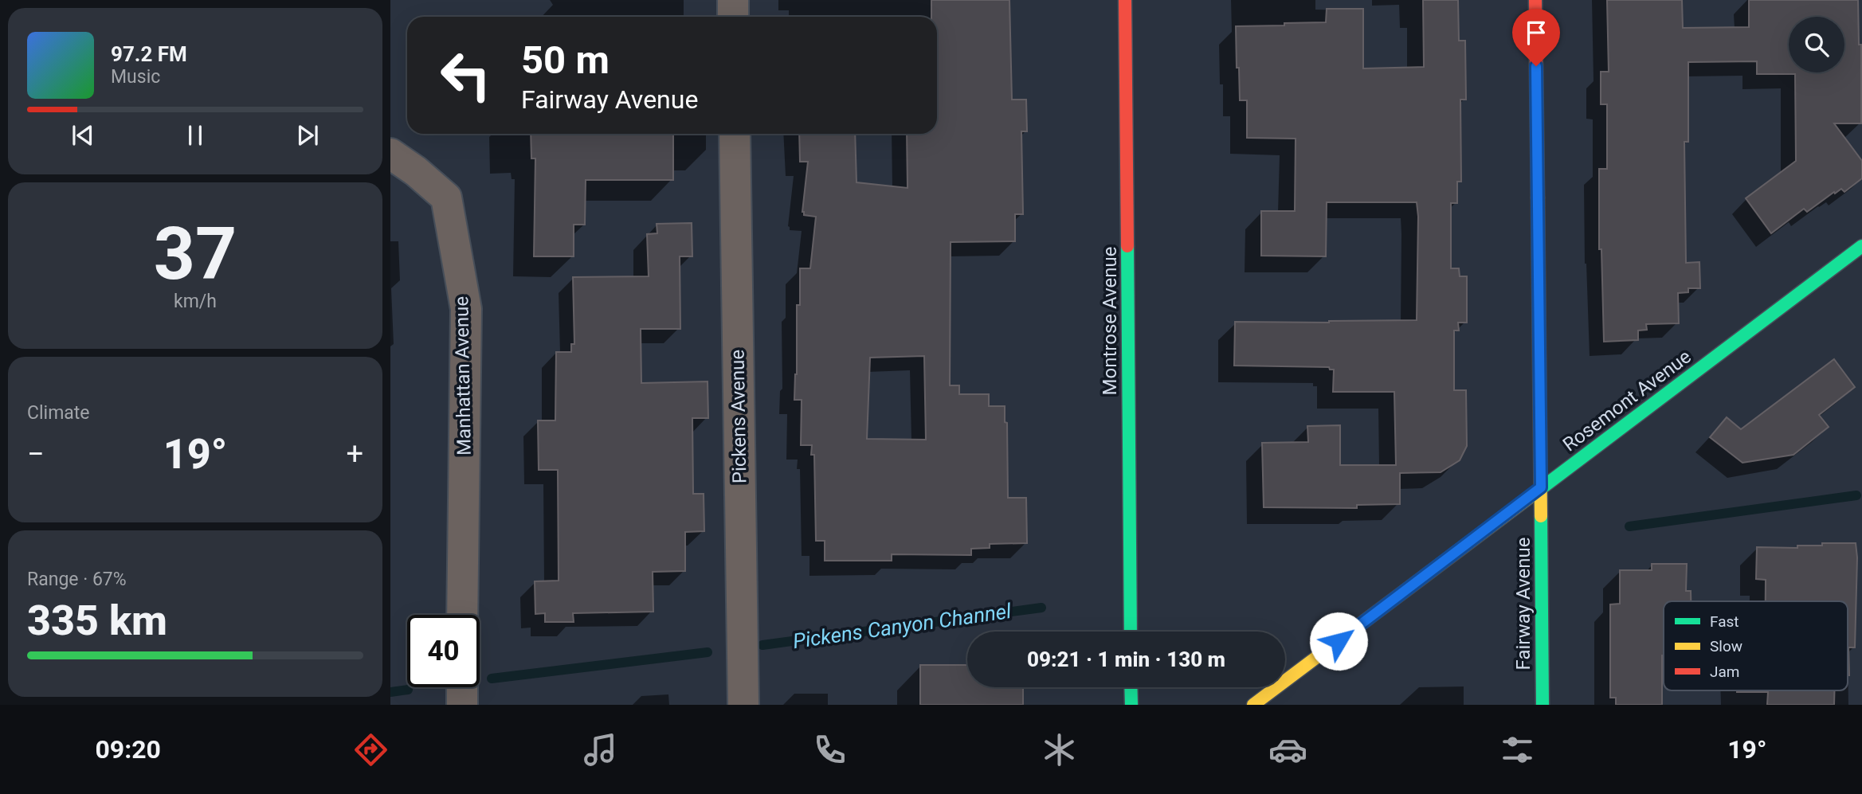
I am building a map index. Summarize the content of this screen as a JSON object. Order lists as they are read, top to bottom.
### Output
{
  "streets": {
    "street": [
      "Montrose Avenue",
      "Manhattan Avenue",
      "Rosemont Avenue",
      "Pickens Avenue",
      "Fairway Avenue"
    ]
  },
  "crossings": [
    ["Rosemont Avenue", "Fairway Avenue"]
  ],
  "water": ["Pickens Canyon Channel"],
  "legend": ["Fast", "Slow", "Jam"],
  "page": {
    "turn": ["50 m", "Fairway Avenue"],
    "song": ["97.2 FM", "Music"],
    "tile": [
      ["37", "km/h"],
      "Climate",
      ["Range · 67%", "335 km"]
    ],
    "heat": ["−", "19°", "+"],
    "limit": "40",
    "trip": "09:21 · 1 min · 130 m",
    "tabs": ["09:20", "19°"]
  }
}
